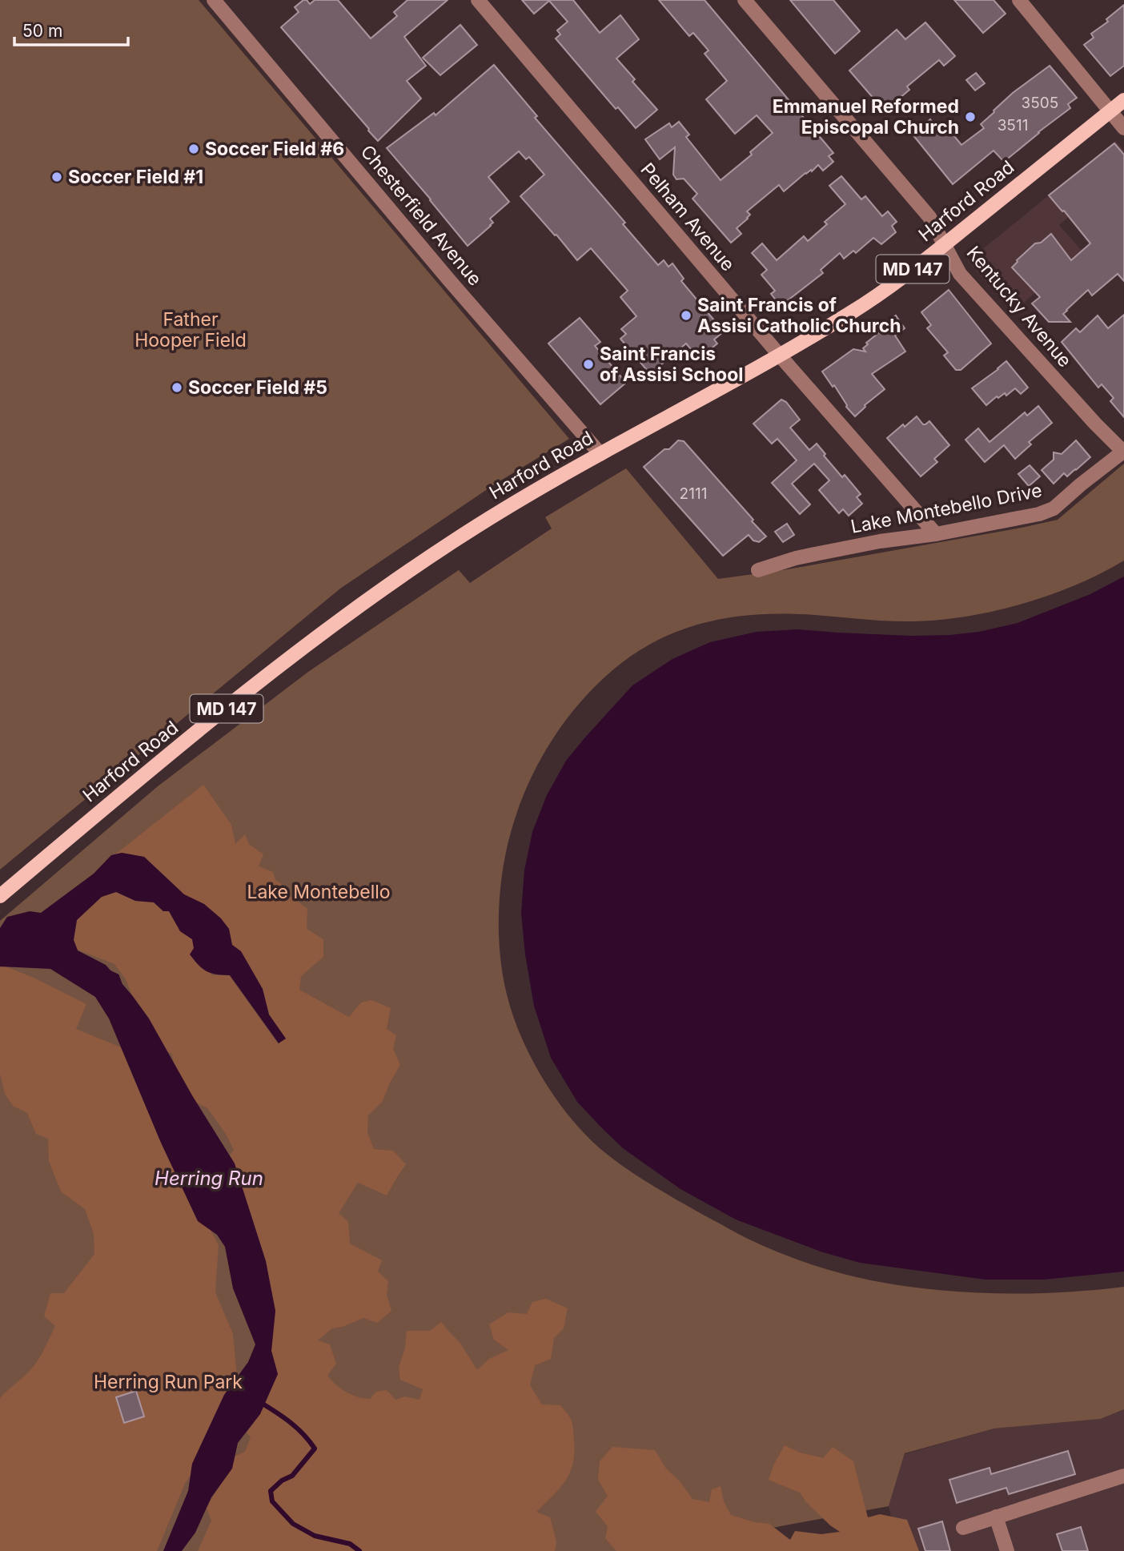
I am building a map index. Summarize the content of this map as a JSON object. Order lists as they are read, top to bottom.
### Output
{
  "streets": {
    "main road": ["Harford Road", "MD 147"],
    "street": [
      "Chesterfield Avenue",
      "Pelham Avenue",
      "Kentucky Avenue",
      "Lake Montebello Drive"
    ]
  },
  "crossings": [
    ["Harford Road", "Chesterfield Avenue"],
    ["Harford Road", "Pelham Avenue"],
    ["Harford Road", "Kentucky Avenue"],
    ["Pelham Avenue", "Lake Montebello Drive"],
    ["Kentucky Avenue", "Lake Montebello Drive"]
  ],
  "water": ["Herring Run"],
  "parks": ["Father Hooper Field", "Lake Montebello", "Herring Run Park"],
  "places": [
    "Emmanuel Reformed Episcopal Church",
    "Soccer Field #6",
    "Soccer Field #1",
    "Saint Francis of Assisi Catholic Church",
    "Saint Francis of Assisi School",
    "Soccer Field #5"
  ],
  "house_numbers": ["3505", "3511", "2111"],
  "scale_bar": "50 m"
}
